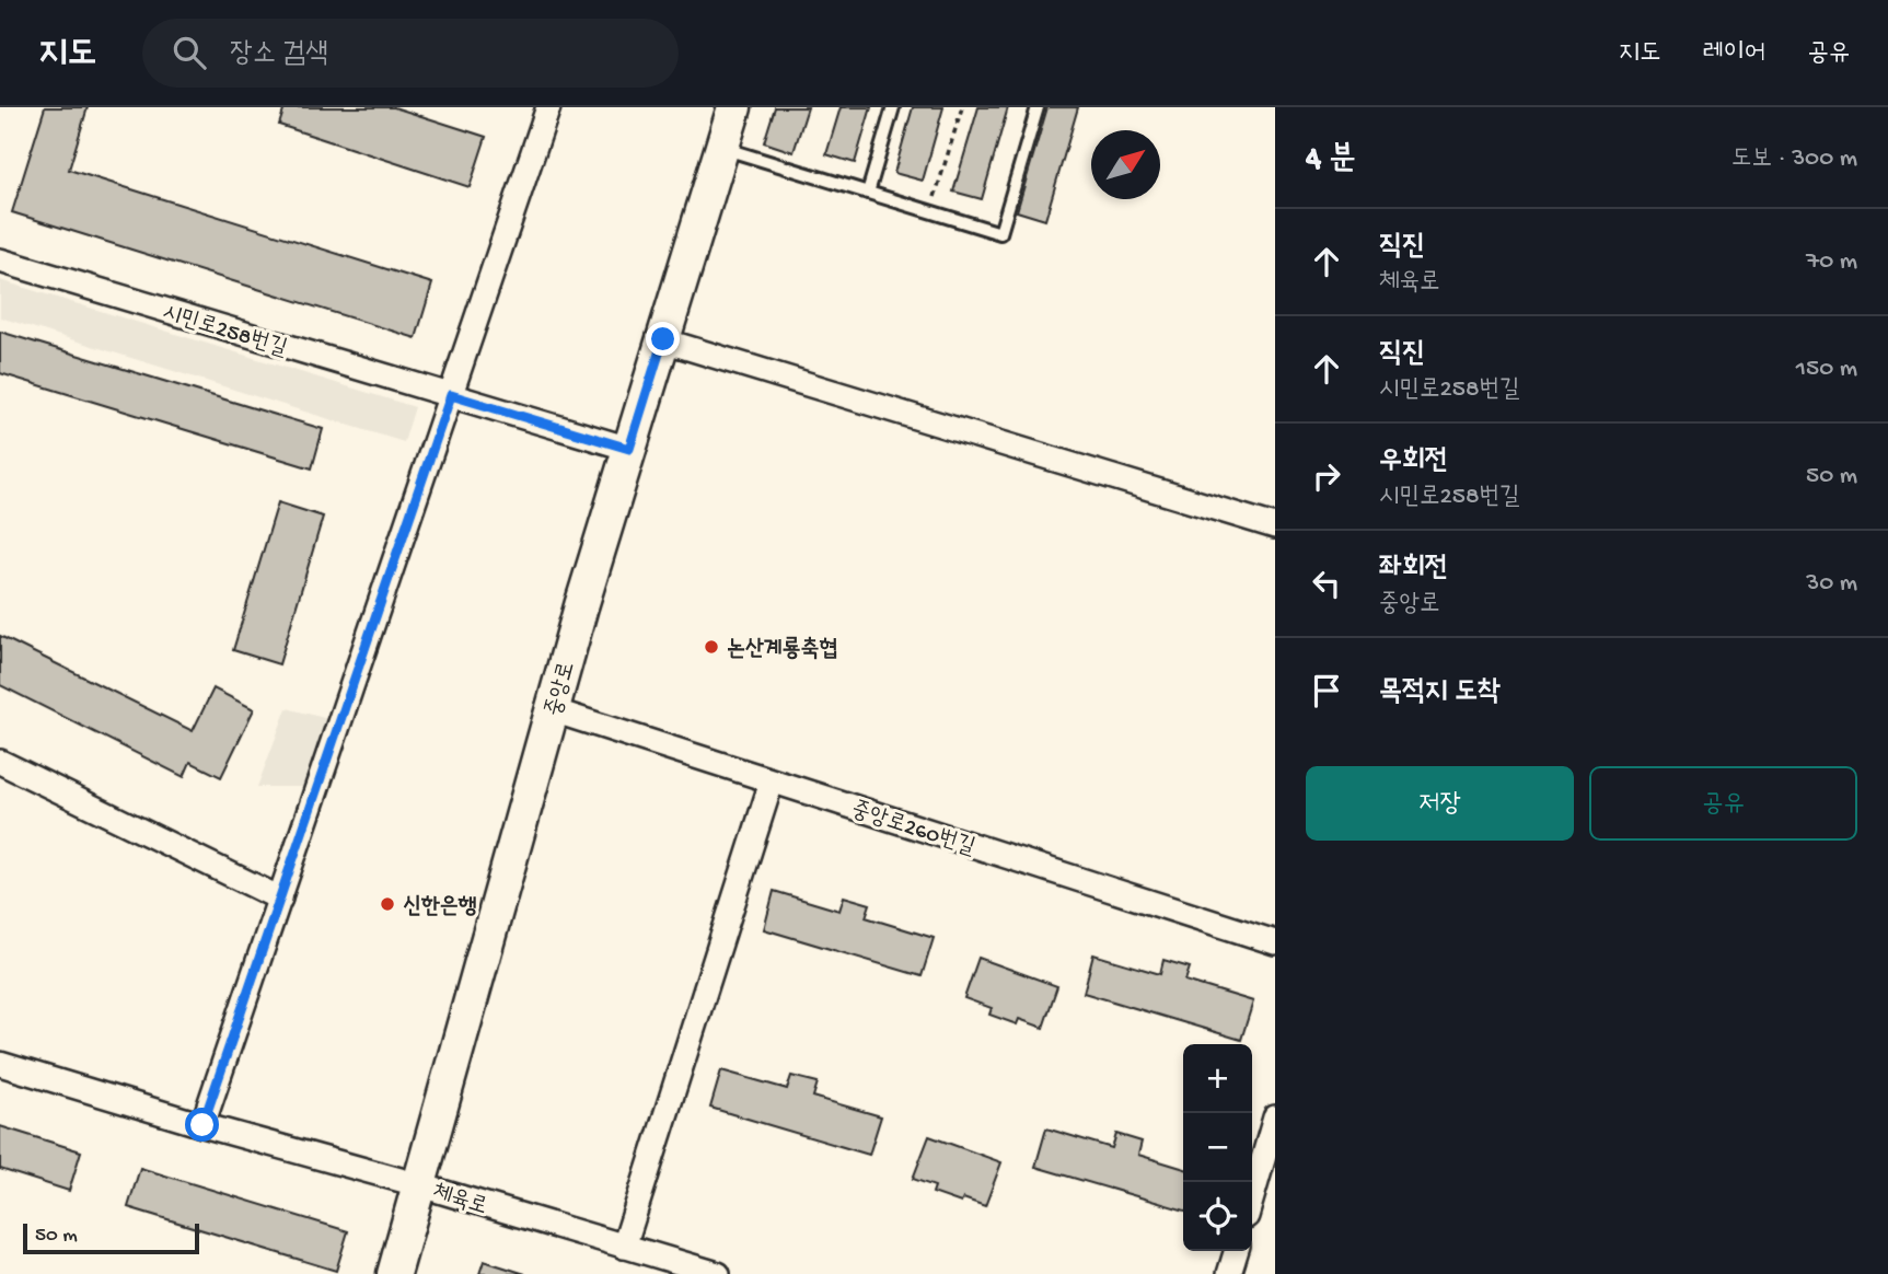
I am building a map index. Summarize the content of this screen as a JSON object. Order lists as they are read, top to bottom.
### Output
{
  "streets": {
    "street": [
      "시민로258번길",
      "중앙로",
      "중앙로260번길",
      "체육로"
    ]
  },
  "crossings": [
    ["시민로258번길", "중앙로"],
    ["중앙로", "중앙로260번길"],
    ["중앙로", "체육로"]
  ],
  "places": ["논산계룡축협", "신한은행"],
  "scale_bar": "50 m",
  "north": "top right",
  "page": {
    "header": "지도",
    "search": "장소 검색",
    "nav": ["지도", "레이어", "공유"],
    "heading": ["4 분", "도보 · 300 m"],
    "list": [
      ["직진", "체육로", "70 m"],
      ["직진", "시민로258번길", "150 m"],
      ["우회전", "시민로258번길", "50 m"],
      ["좌회전", "중앙로", "30 m"],
      "목적지 도착"
    ],
    "buttons": ["저장", "공유"],
    "map_buttons": ["+", "−"],
    "scale": "50 m"
  }
}
